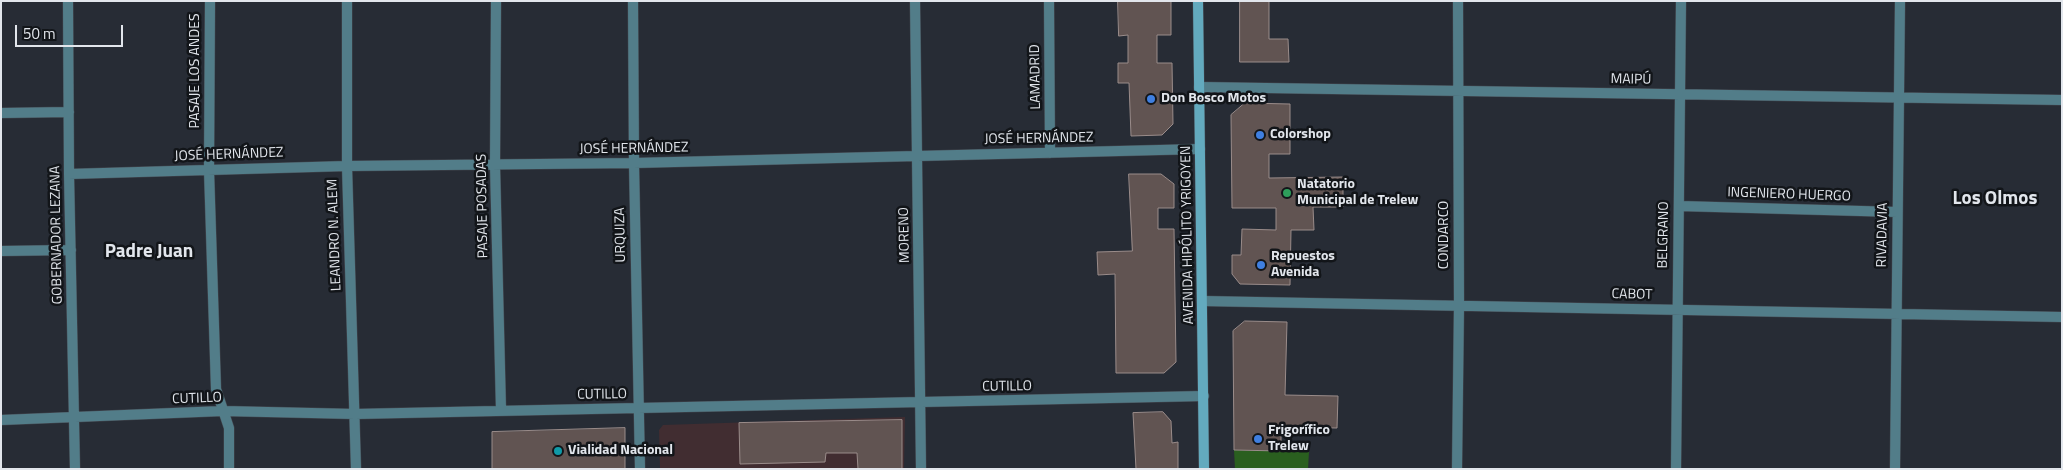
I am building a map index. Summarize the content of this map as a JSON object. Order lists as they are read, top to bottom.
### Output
{
  "streets": {
    "main road": ["AVENIDA HIPÓLITO YRIGOYEN"],
    "street": [
      "PASAJE LOS ANDES",
      "LAMADRID",
      "MAIPÚ",
      "JOSÉ HERNÁNDEZ",
      "INGENIERO HUERGO",
      "PASAJE POSADAS",
      "GOBERNADOR LEZANA",
      "LEANDRO N. ALEM",
      "URQUIZA",
      "MORENO",
      "CONDARCO",
      "BELGRANO",
      "RIVADAVIA",
      "CABOT",
      "CUTILLO"
    ]
  },
  "crossings": [
    ["PASAJE LOS ANDES", "JOSÉ HERNÁNDEZ"],
    ["PASAJE LOS ANDES", "CUTILLO"],
    ["LAMADRID", "JOSÉ HERNÁNDEZ"],
    ["MAIPÚ", "AVENIDA HIPÓLITO YRIGOYEN"],
    ["MAIPÚ", "CONDARCO"],
    ["MAIPÚ", "BELGRANO"],
    ["MAIPÚ", "RIVADAVIA"],
    ["JOSÉ HERNÁNDEZ", "PASAJE POSADAS"],
    ["JOSÉ HERNÁNDEZ", "GOBERNADOR LEZANA"],
    ["JOSÉ HERNÁNDEZ", "LEANDRO N. ALEM"],
    ["JOSÉ HERNÁNDEZ", "URQUIZA"],
    ["JOSÉ HERNÁNDEZ", "MORENO"],
    ["JOSÉ HERNÁNDEZ", "AVENIDA HIPÓLITO YRIGOYEN"],
    ["INGENIERO HUERGO", "BELGRANO"],
    ["INGENIERO HUERGO", "RIVADAVIA"],
    ["PASAJE POSADAS", "CUTILLO"],
    ["GOBERNADOR LEZANA", "CUTILLO"],
    ["LEANDRO N. ALEM", "CUTILLO"],
    ["URQUIZA", "CUTILLO"],
    ["MORENO", "CUTILLO"],
    ["AVENIDA HIPÓLITO YRIGOYEN", "CABOT"],
    ["AVENIDA HIPÓLITO YRIGOYEN", "CUTILLO"],
    ["CONDARCO", "CABOT"],
    ["BELGRANO", "CABOT"],
    ["RIVADAVIA", "CABOT"]
  ],
  "districts": ["Los Olmos", "Padre Juan"],
  "places": [
    "Don Bosco Motos",
    "Colorshop",
    "Natatorio Municipal de Trelew",
    "Repuestos Avenida",
    "Frigorífico Trelew",
    "Vialidad Nacional"
  ],
  "scale_bar": "50 m"
}
